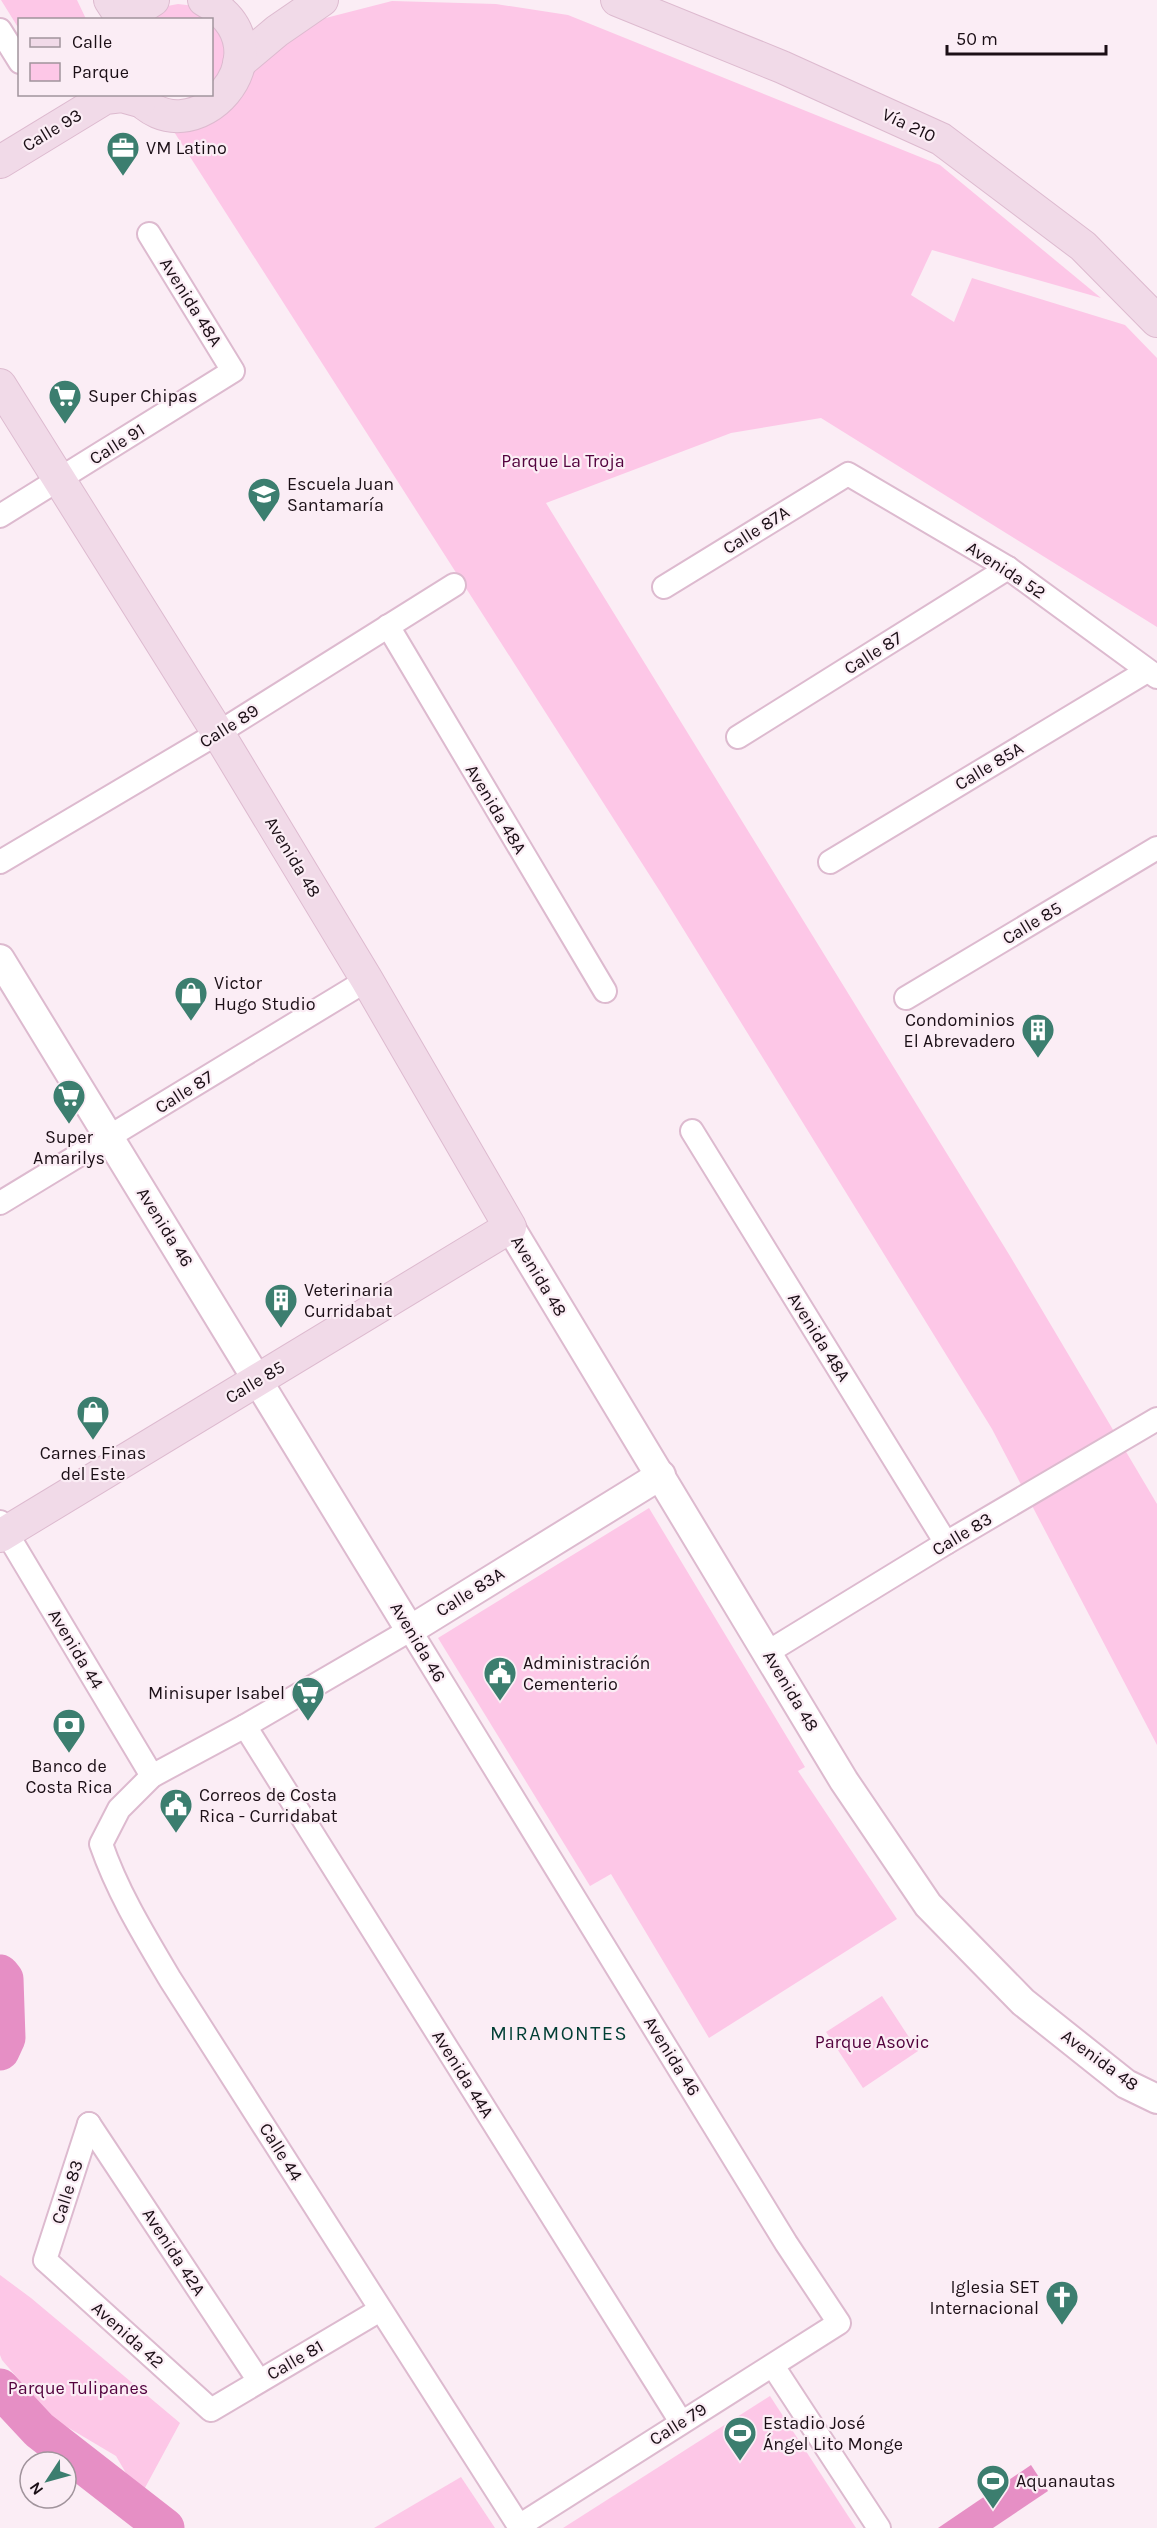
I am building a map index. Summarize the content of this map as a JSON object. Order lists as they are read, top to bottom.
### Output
{
  "streets": {
    "main road": [
      "Vía 210",
      "Calle 93",
      "Avenida 48",
      "Calle 85"
    ],
    "street": [
      "Avenida 48A",
      "Calle 91",
      "Calle 87A",
      "Avenida 52",
      "Calle 87",
      "Calle 89",
      "Calle 85A",
      "Avenida 46",
      "Calle 83",
      "Calle 83A",
      "Avenida 44",
      "Avenida 44A",
      "Calle 44",
      "Avenida 42A",
      "Avenida 42",
      "Calle 81",
      "Calle 79"
    ]
  },
  "crossings": [
    ["Avenida 48A", "Calle 91"],
    ["Avenida 48A", "Calle 89"],
    ["Avenida 48A", "Calle 83"],
    ["Calle 91", "Avenida 48"],
    ["Calle 87A", "Avenida 52"],
    ["Avenida 52", "Calle 87"],
    ["Avenida 52", "Calle 85A"],
    ["Calle 87", "Avenida 48"],
    ["Calle 87", "Avenida 46"],
    ["Calle 89", "Avenida 48"],
    ["Avenida 48", "Calle 85"],
    ["Avenida 48", "Calle 83"],
    ["Avenida 48", "Calle 83A"],
    ["Calle 85", "Avenida 46"],
    ["Calle 85", "Avenida 44"],
    ["Avenida 46", "Calle 83A"],
    ["Avenida 46", "Calle 79"],
    ["Calle 83", "Avenida 42A"],
    ["Calle 83", "Avenida 42"],
    ["Calle 83A", "Avenida 44"],
    ["Calle 83A", "Avenida 44A"],
    ["Calle 83A", "Calle 44"],
    ["Avenida 44", "Calle 44"],
    ["Avenida 44A", "Calle 79"],
    ["Calle 44", "Calle 81"],
    ["Calle 44", "Calle 79"],
    ["Avenida 42A", "Calle 81"],
    ["Avenida 42", "Calle 81"]
  ],
  "districts": ["MIRAMONTES"],
  "parks": ["Parque La Troja", "Parque Asovic", "Parque Tulipanes"],
  "places": {
    "office": ["VM Latino"],
    "supermarket": ["Super Chipas", "Super Amarilys", "Minisuper Isabel"],
    "school or university": ["Escuela Juan Santamaría"],
    "shop": ["Victor Hugo Studio", "Carnes Finas del Este"],
    "building": ["Condominios El Abrevadero", "Veterinaria Curridabat"],
    "public building": ["Administración Cementerio", "Correos de Costa Rica - Curridabat"],
    "bank": ["Banco de Costa Rica"],
    "church": ["Iglesia SET Internacional"],
    "sports": ["Estadio José Ángel Lito Monge", "Aquanautas"]
  },
  "legend": ["Calle", "Parque"],
  "scale_bar": "50 m",
  "north": "bottom left"
}
